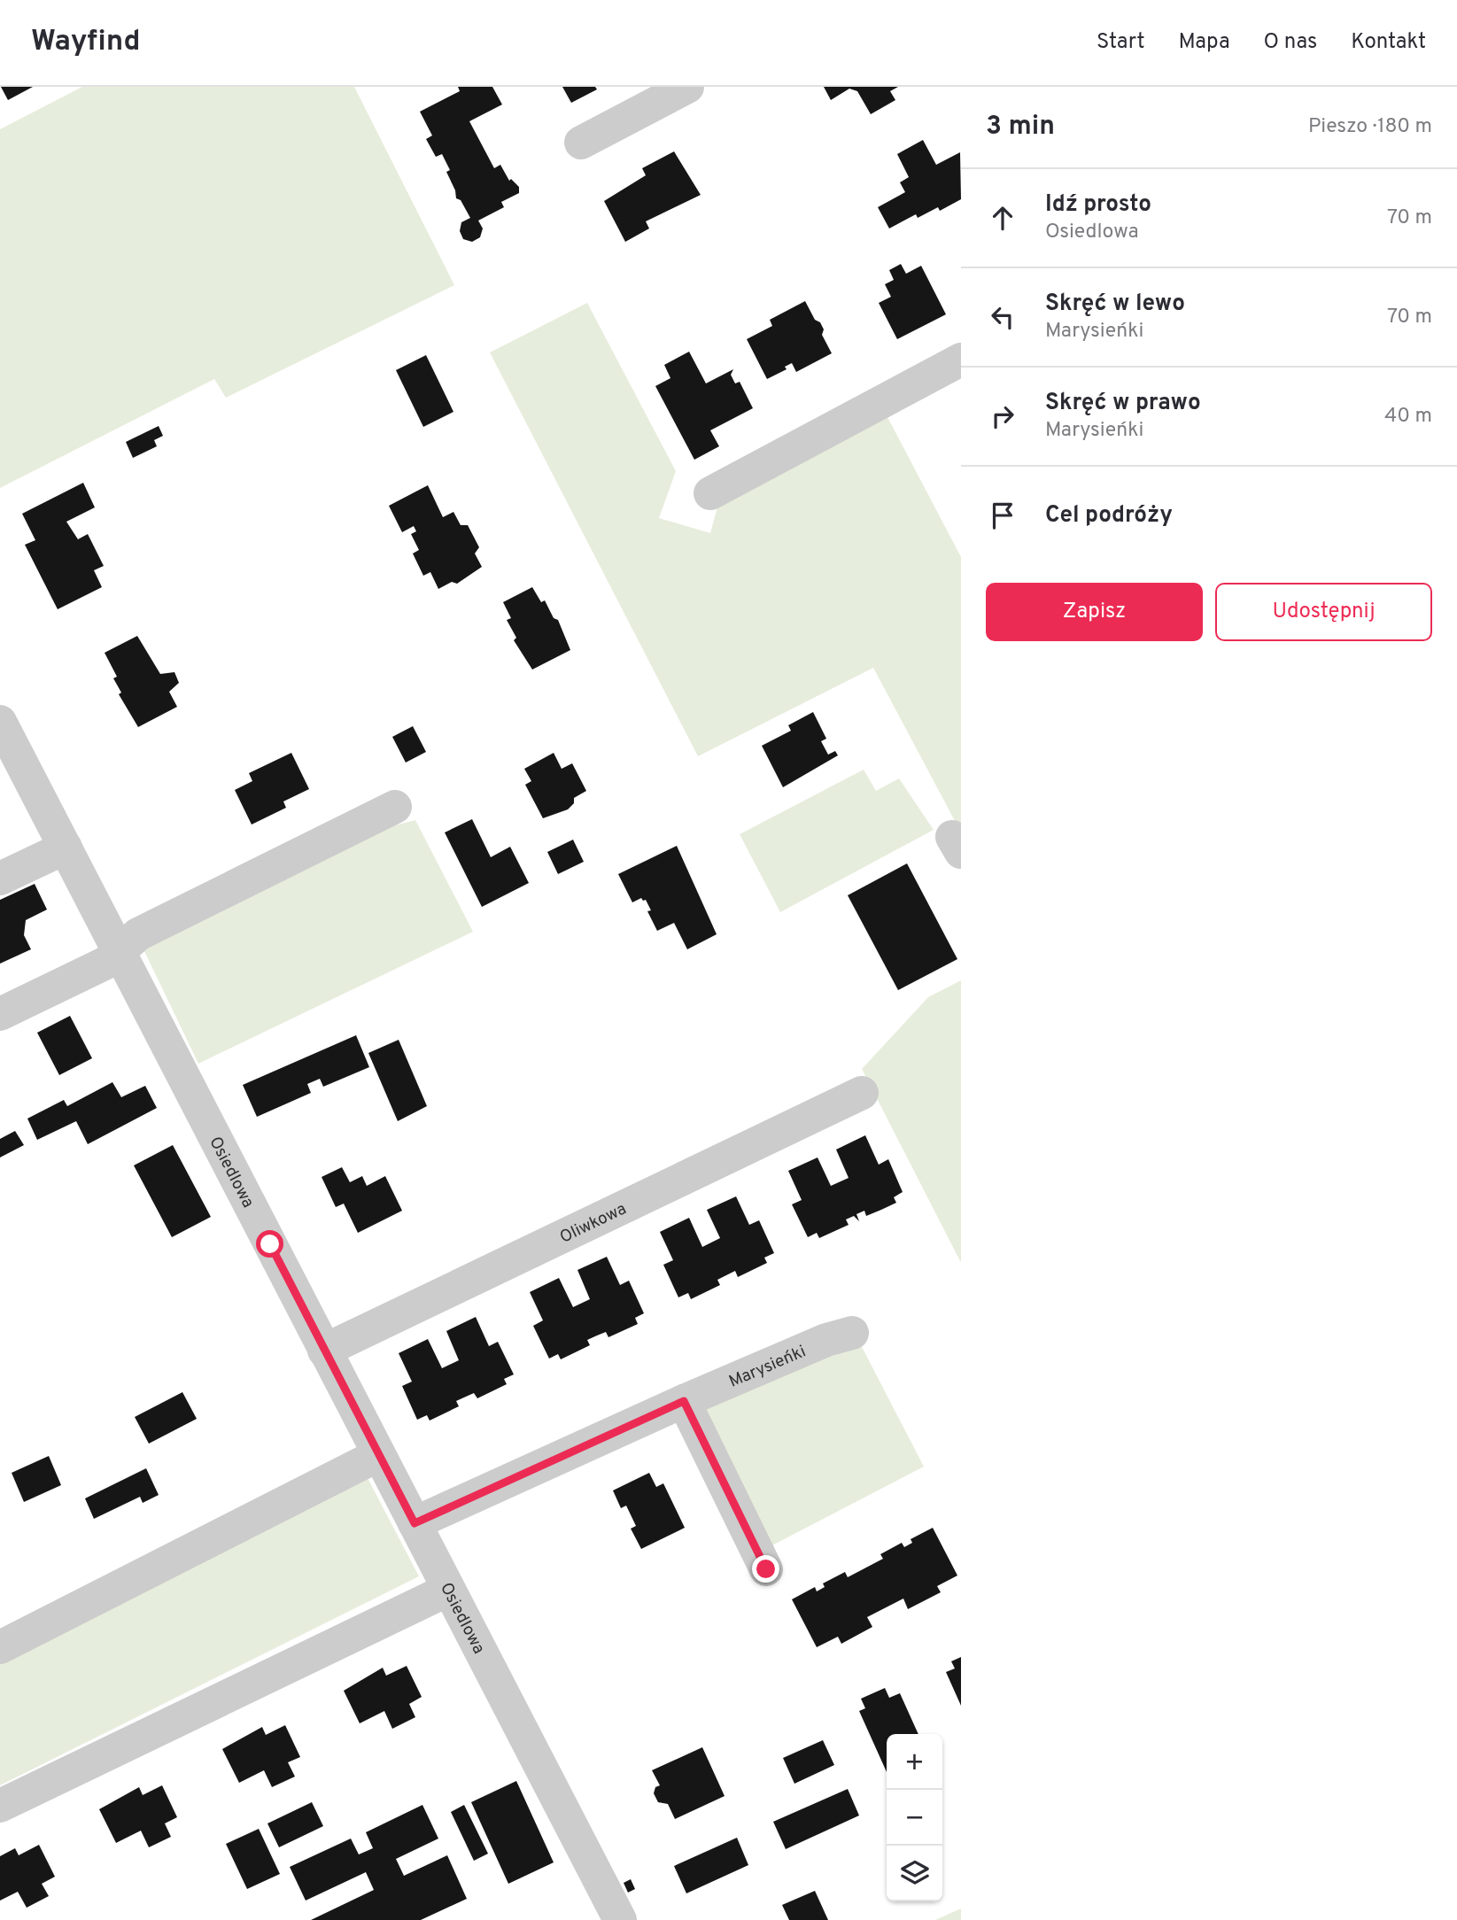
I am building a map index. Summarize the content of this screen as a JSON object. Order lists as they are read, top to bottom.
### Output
{
  "streets": {
    "street": ["Osiedlowa", "Oliwkowa", "Marysieńki"]
  },
  "crossings": [
    ["Osiedlowa", "Oliwkowa"],
    ["Osiedlowa", "Marysieńki"]
  ],
  "page": {
    "header": "Wayfind",
    "nav": [
      "Start",
      "Mapa",
      "O nas",
      "Kontakt"
    ],
    "heading": ["3 min", "Pieszo · 180 m"],
    "list": [
      ["Idź prosto", "Osiedlowa", "70 m"],
      ["Skręć w lewo", "Marysieńki", "70 m"],
      ["Skręć w prawo", "Marysieńki", "40 m"],
      "Cel podróży"
    ],
    "buttons": ["Zapisz", "Udostępnij"],
    "map_buttons": ["+", "−"]
  }
}
